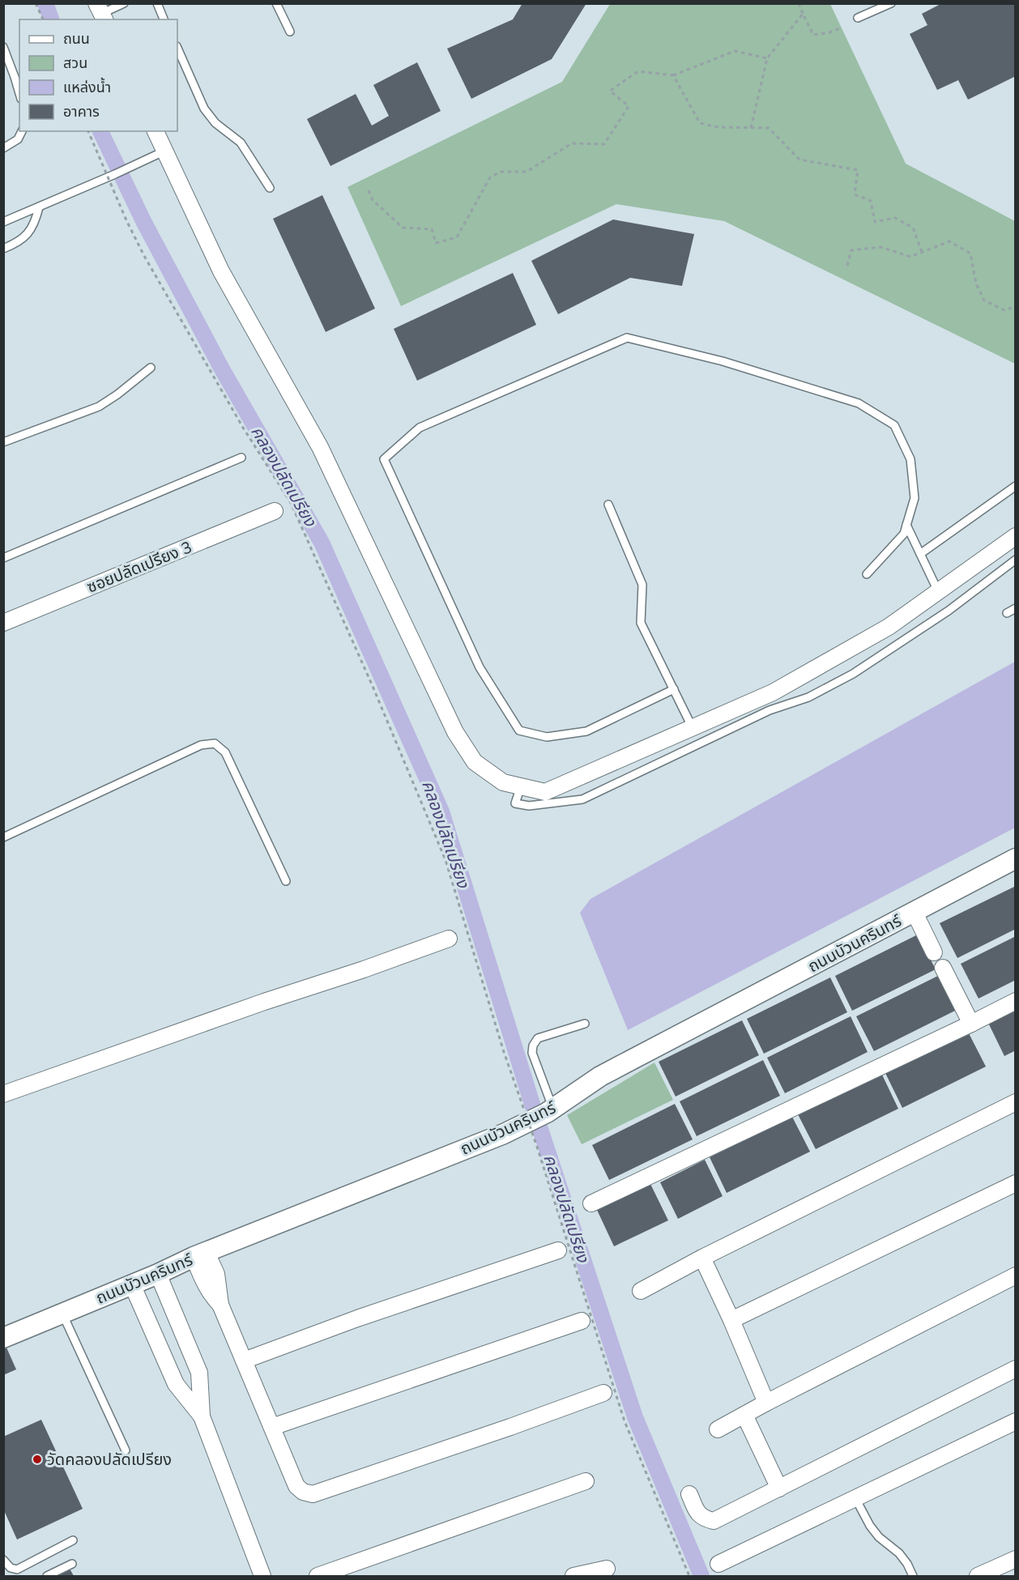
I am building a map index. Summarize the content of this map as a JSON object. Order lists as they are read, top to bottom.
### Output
{
  "streets": {
    "street": ["ซอยปลัดเปรียง 3", "ถนนบัวนครินทร์"]
  },
  "water": ["คลองปลัดเปรียง"],
  "places": ["วัดคลองปลัดเปรียง"],
  "legend": [
    "ถนน",
    "สวน",
    "แหล่งน้ำ",
    "อาคาร"
  ]
}
